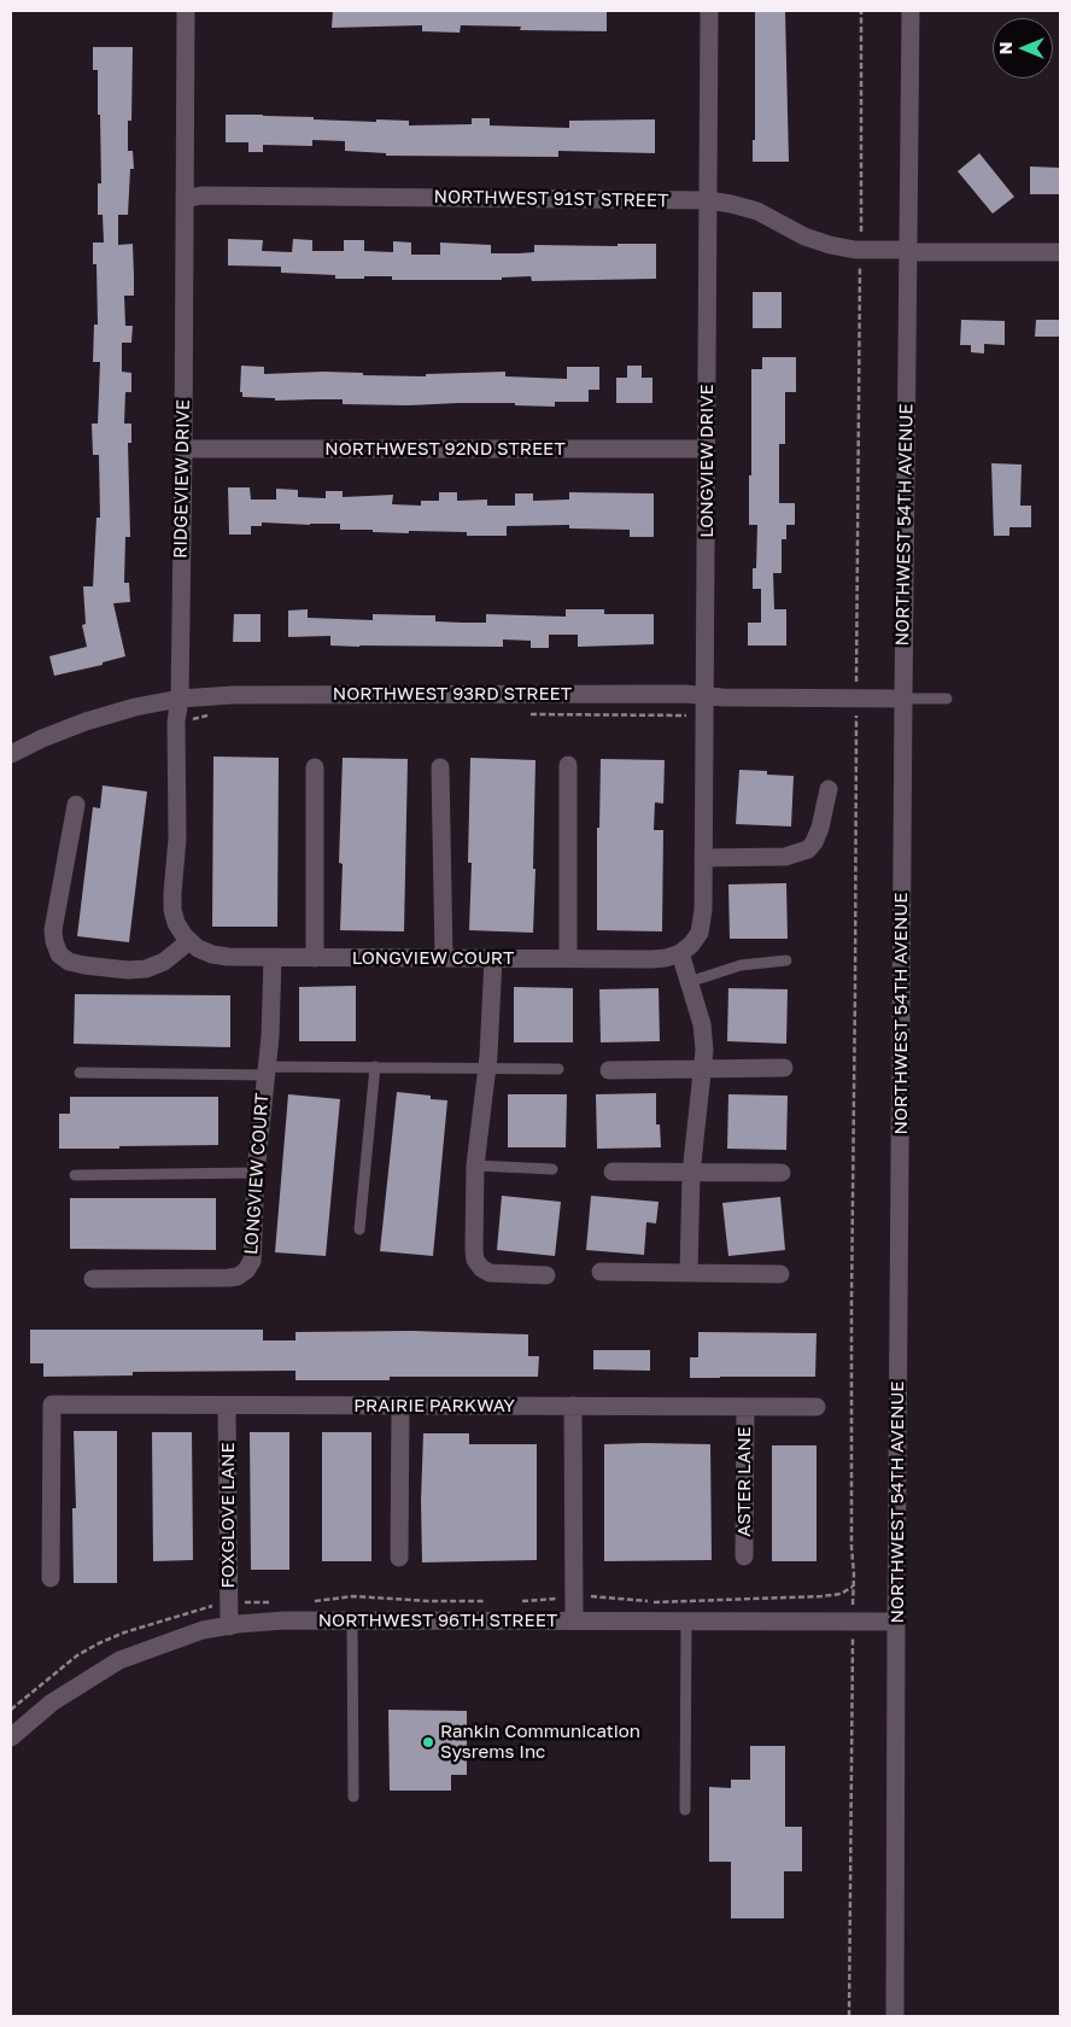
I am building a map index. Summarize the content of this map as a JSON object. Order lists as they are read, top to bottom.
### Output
{
  "streets": {
    "street": [
      "NORTHWEST 91ST STREET",
      "NORTHWEST 92ND STREET",
      "LONGVIEW DRIVE",
      "RIDGEVIEW DRIVE",
      "NORTHWEST 54TH AVENUE",
      "NORTHWEST 93RD STREET",
      "LONGVIEW COURT",
      "PRAIRIE PARKWAY",
      "ASTER LANE",
      "FOXGLOVE LANE",
      "NORTHWEST 96TH STREET"
    ]
  },
  "crossings": [
    ["NORTHWEST 91ST STREET", "LONGVIEW DRIVE"],
    ["NORTHWEST 91ST STREET", "RIDGEVIEW DRIVE"],
    ["NORTHWEST 91ST STREET", "NORTHWEST 54TH AVENUE"],
    ["NORTHWEST 92ND STREET", "LONGVIEW DRIVE"],
    ["NORTHWEST 92ND STREET", "RIDGEVIEW DRIVE"],
    ["LONGVIEW DRIVE", "NORTHWEST 93RD STREET"],
    ["LONGVIEW DRIVE", "LONGVIEW COURT"],
    ["RIDGEVIEW DRIVE", "NORTHWEST 93RD STREET"],
    ["RIDGEVIEW DRIVE", "LONGVIEW COURT"],
    ["NORTHWEST 54TH AVENUE", "NORTHWEST 93RD STREET"],
    ["NORTHWEST 54TH AVENUE", "NORTHWEST 96TH STREET"],
    ["PRAIRIE PARKWAY", "ASTER LANE"],
    ["PRAIRIE PARKWAY", "FOXGLOVE LANE"],
    ["FOXGLOVE LANE", "NORTHWEST 96TH STREET"]
  ],
  "places": ["Rankin Communication Sysrems Inc"],
  "north": "left"
}
